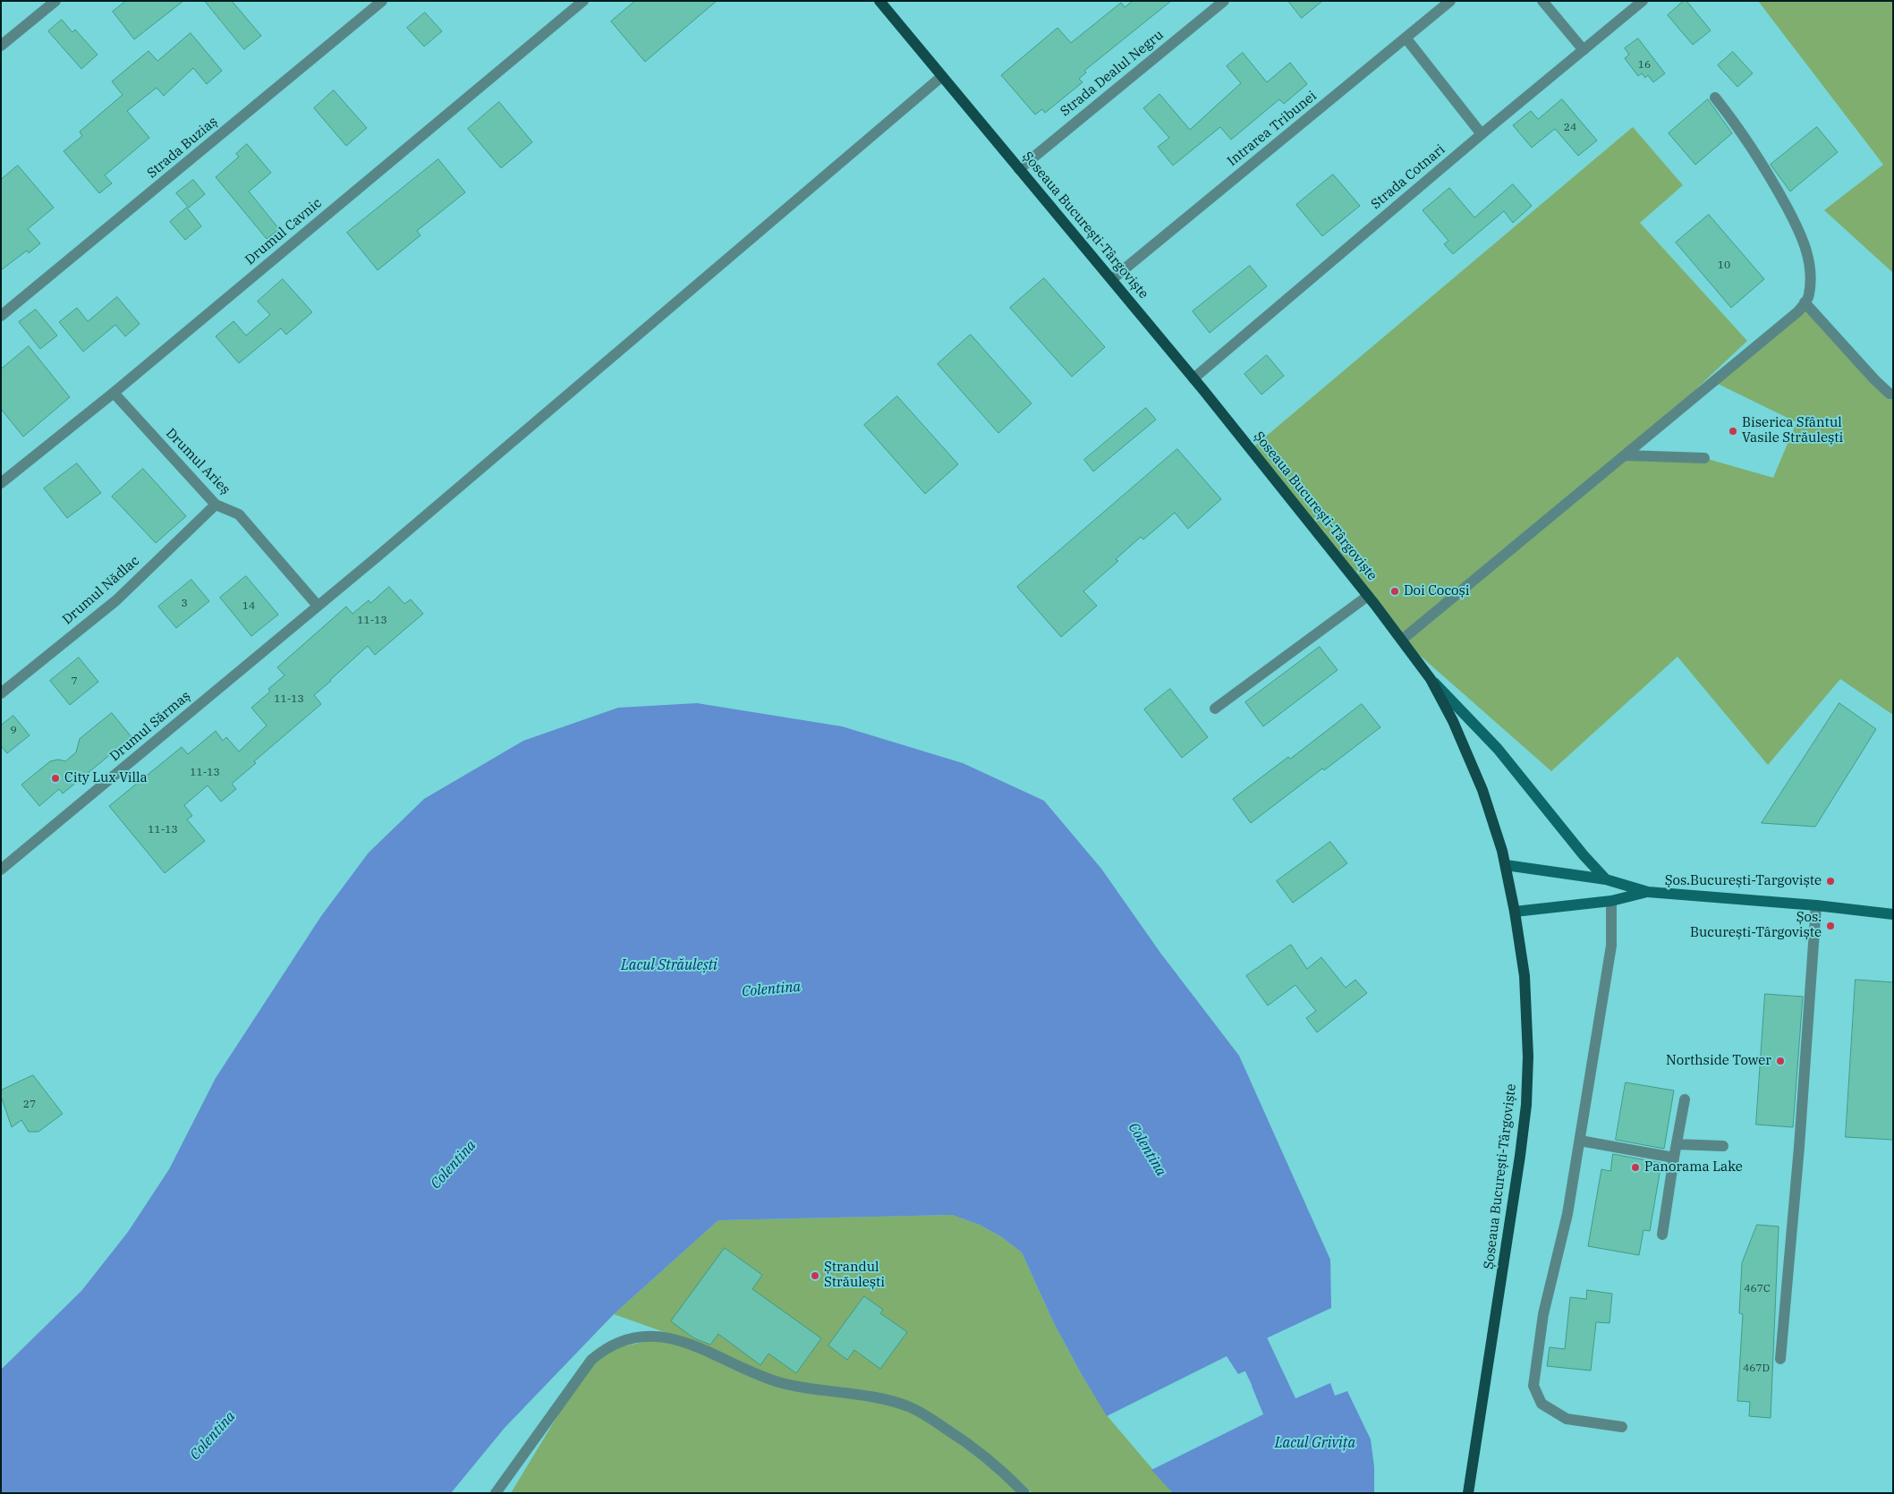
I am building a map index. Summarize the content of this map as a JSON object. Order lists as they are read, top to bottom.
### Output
{
  "streets": {
    "main road": ["Șoseaua București-Târgoviște"],
    "street": [
      "Strada Dealul Negru",
      "Intrarea Tribunei",
      "Strada Buziaș",
      "Strada Cotnari",
      "Drumul Cavnic",
      "Drumul Arieș",
      "Drumul Nădlac",
      "Drumul Sărmaș"
    ]
  },
  "crossings": [
    ["Strada Dealul Negru", "Șoseaua București-Târgoviște"],
    ["Intrarea Tribunei", "Șoseaua București-Târgoviște"],
    ["Strada Cotnari", "Șoseaua București-Târgoviște"],
    ["Șoseaua București-Târgoviște", "Drumul Sărmaș"],
    ["Drumul Cavnic", "Drumul Arieș"],
    ["Drumul Arieș", "Drumul Nădlac"],
    ["Drumul Arieș", "Drumul Sărmaș"]
  ],
  "water": ["Lacul Străulești", "Colentina", "Lacul Grivița"],
  "places": [
    "Biserica Sfântul Vasile Străulești",
    "Doi Cocoși",
    "City Lux Villa",
    "Șos.București-Targoviște",
    "Șos. București-Târgoviște",
    "Northside Tower",
    "Panorama Lake",
    "Ștrandul Străulești"
  ],
  "house_numbers": [
    "16",
    "24",
    "10",
    "3",
    "14",
    "11-13",
    "7",
    "11-13",
    "9",
    "11-13",
    "11-13",
    "27",
    "467C",
    "467D"
  ]
}
